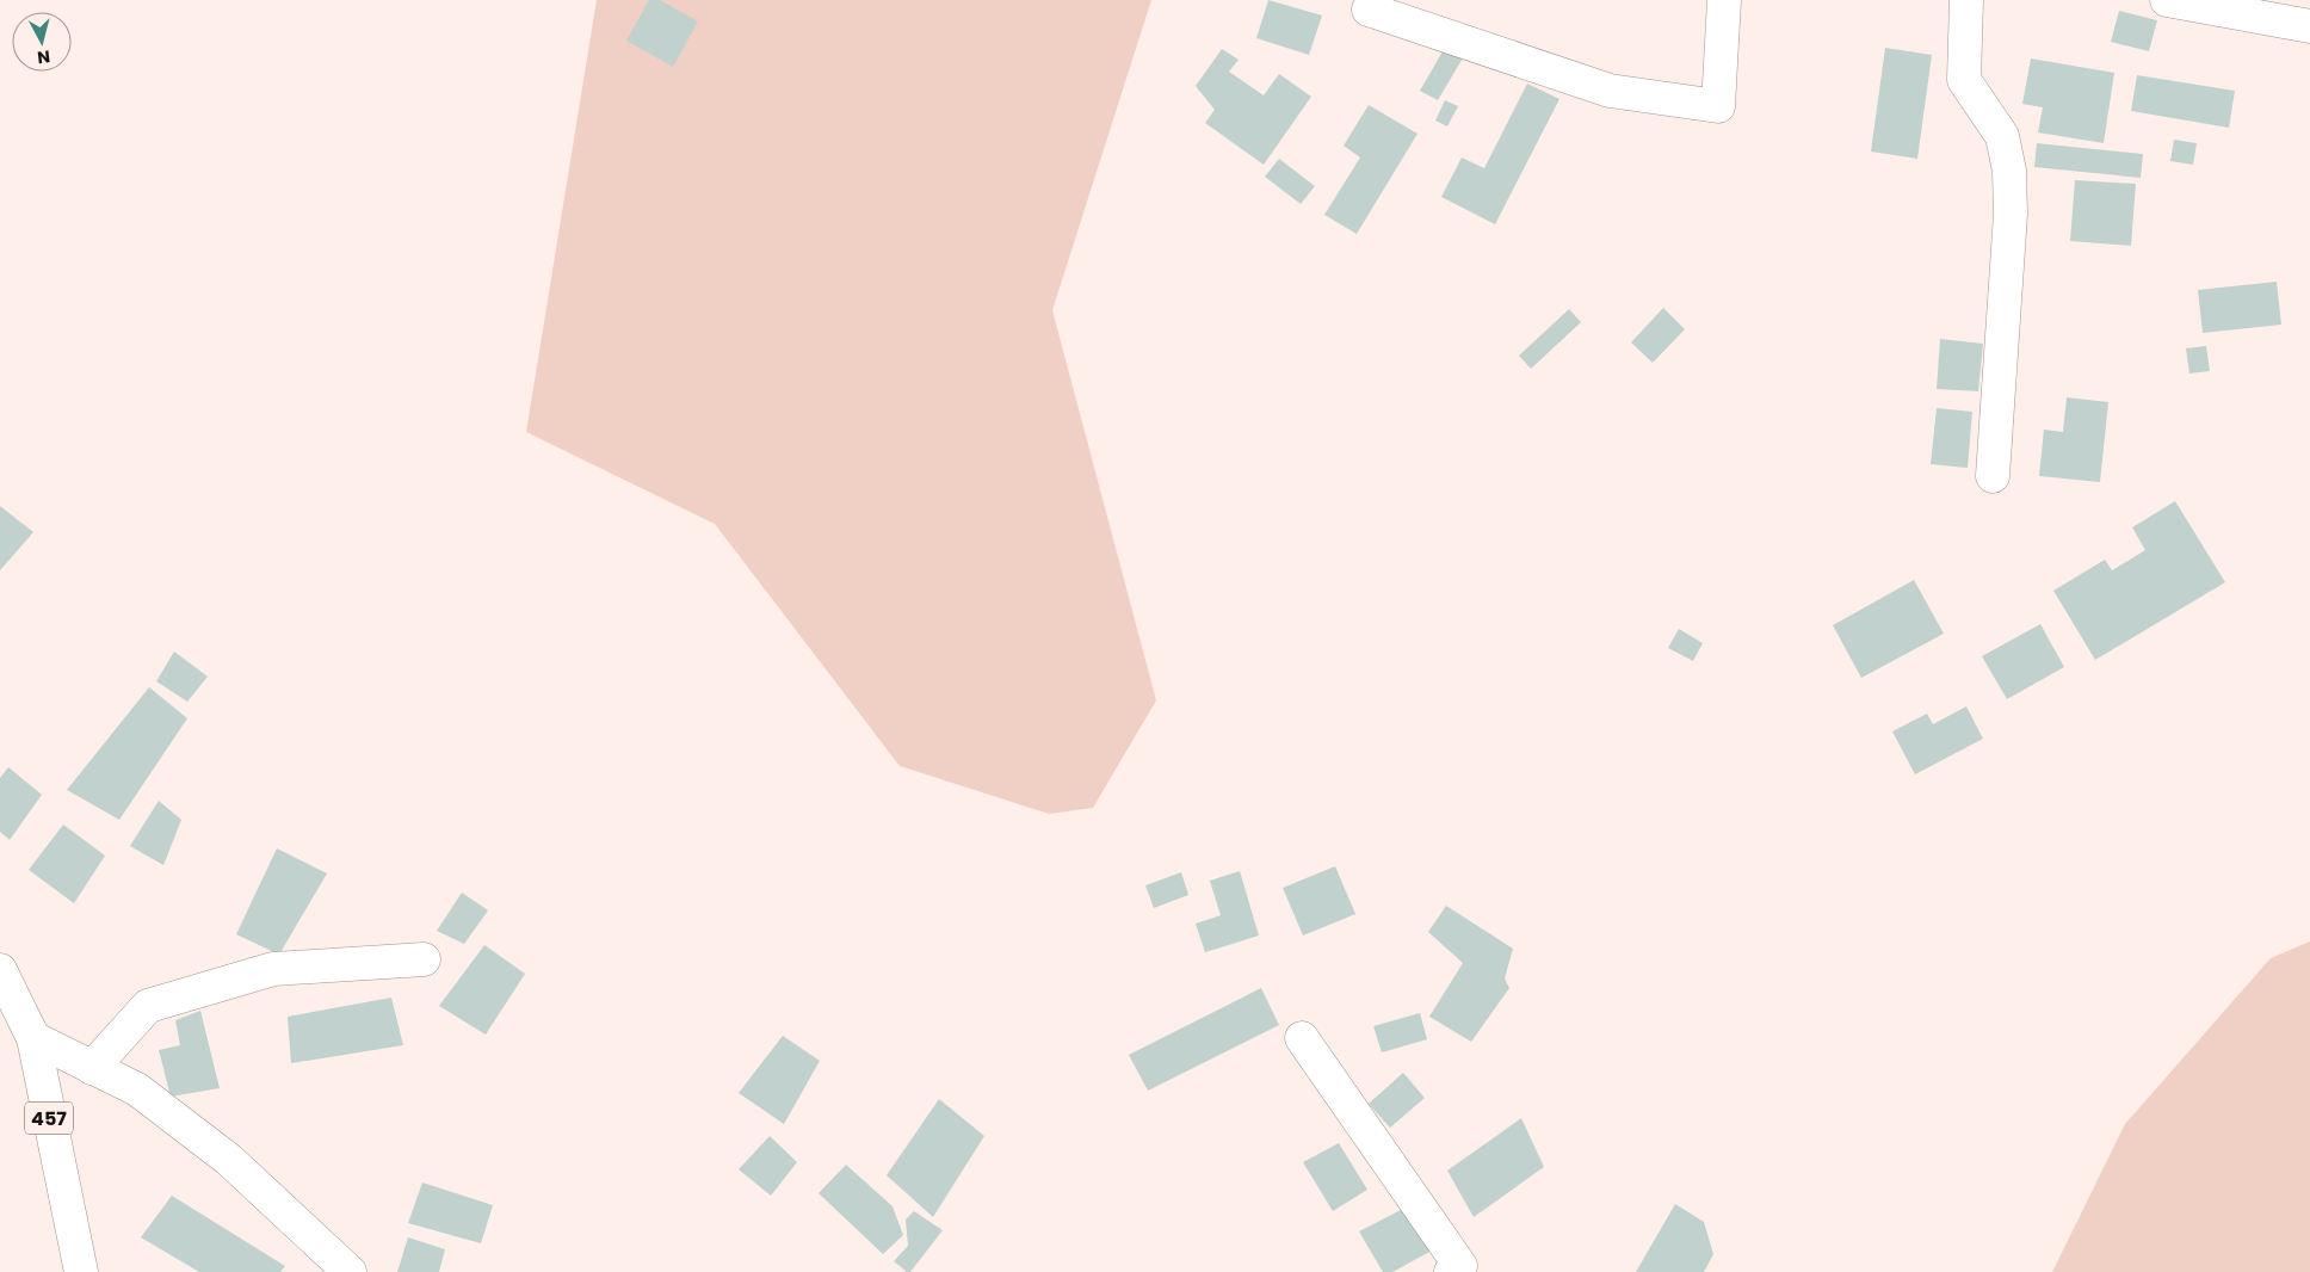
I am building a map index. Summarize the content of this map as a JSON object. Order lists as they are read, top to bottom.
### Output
{
  "streets": {
    "main road": ["457"]
  },
  "north": "bottom"
}
